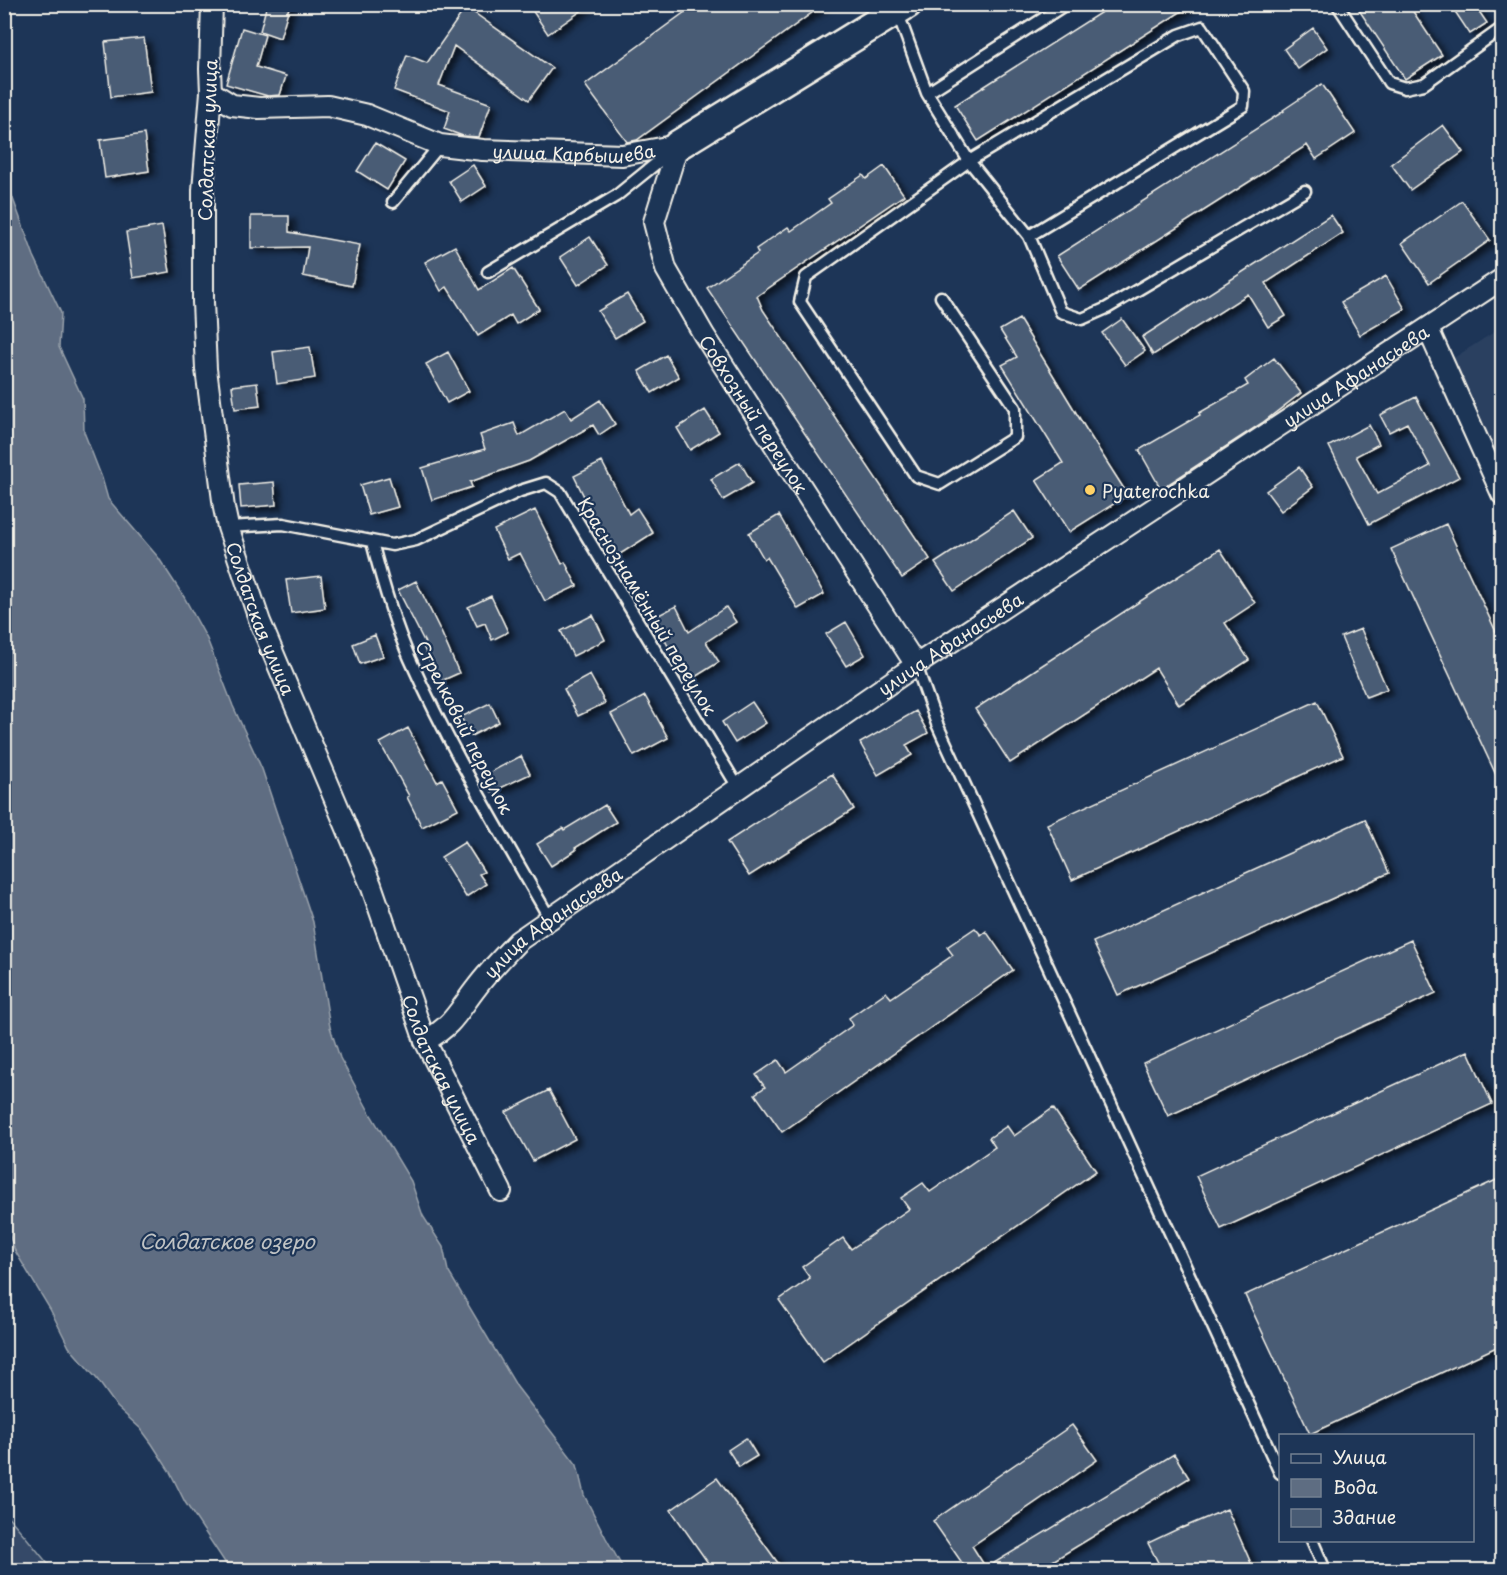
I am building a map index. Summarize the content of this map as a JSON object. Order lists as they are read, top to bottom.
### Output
{
  "streets": {
    "street": [
      "Солдатская улица",
      "улица Карбышева",
      "улица Афанасьева",
      "Совхозный переулок"
    ],
    "lane": ["Краснознамённый переулок", "Стрелковый переулок"]
  },
  "crossings": [
    ["Солдатская улица", "улица Карбышева"],
    ["Солдатская улица", "улица Афанасьева"],
    ["Солдатская улица", "Краснознамённый переулок"],
    ["улица Карбышева", "Совхозный переулок"],
    ["улица Афанасьева", "Совхозный переулок"],
    ["улица Афанасьева", "Краснознамённый переулок"],
    ["улица Афанасьева", "Стрелковый переулок"],
    ["Краснознамённый переулок", "Стрелковый переулок"]
  ],
  "water": ["Солдатское озеро"],
  "places": ["Pyaterochka"],
  "legend": ["Улица", "Вода", "Здание"]
}
